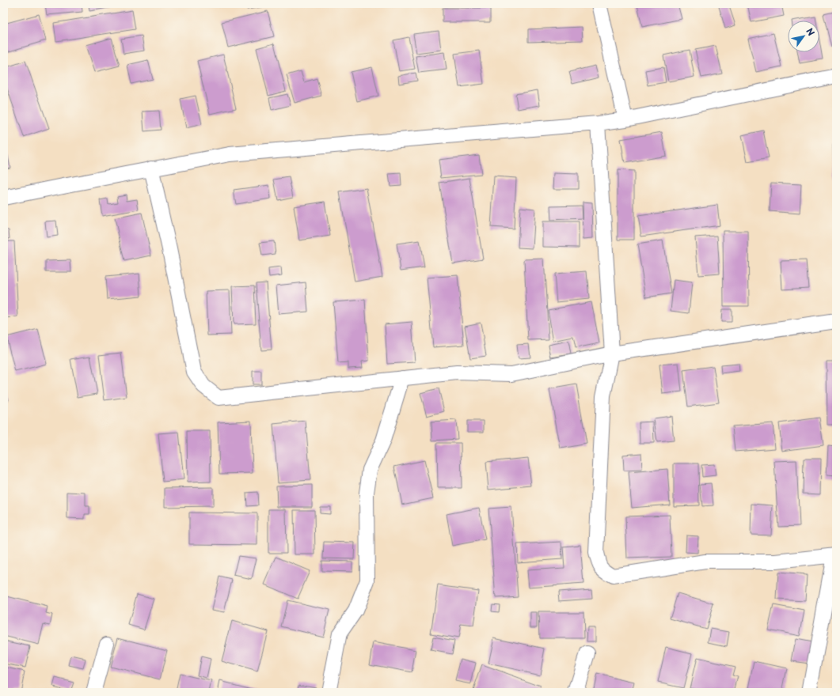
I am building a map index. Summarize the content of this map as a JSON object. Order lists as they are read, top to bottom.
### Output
{
  "north": "top right"
}
